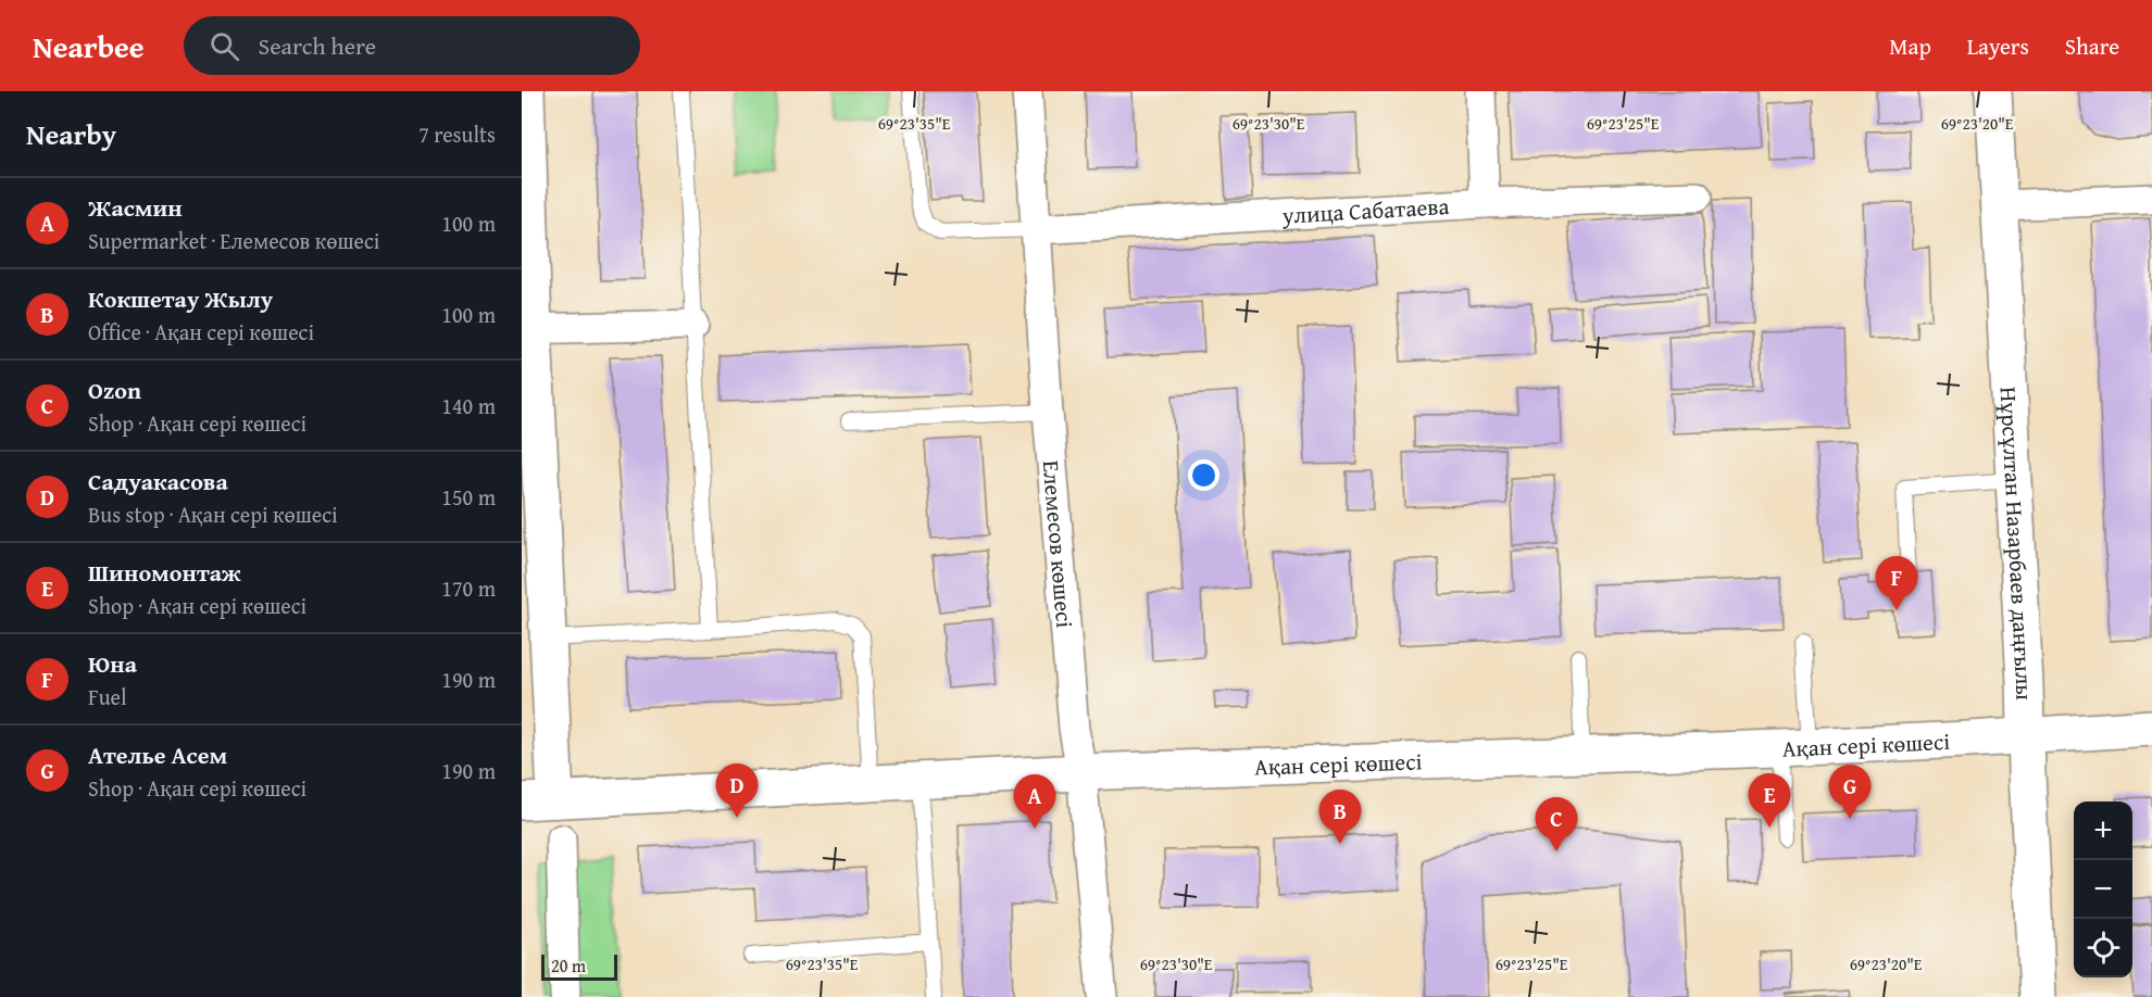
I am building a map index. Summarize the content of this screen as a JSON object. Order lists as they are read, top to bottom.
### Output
{
  "streets": {
    "main road": ["Нұрсұлтан Назарбаев даңғылы", "Ақан сері көшесі"],
    "street": ["улица Сабатаева", "Елемесов көшесі"]
  },
  "crossings": [
    ["улица Сабатаева", "Елемесов көшесі"],
    ["Нұрсұлтан Назарбаев даңғылы", "Ақан сері көшесі"],
    ["Елемесов көшесі", "Ақан сері көшесі"]
  ],
  "scale_bar": "20 m",
  "page": {
    "header": "Nearbee",
    "search": "Search here",
    "nav": ["Map", "Layers", "Share"],
    "heading": ["Nearby", "7 results"],
    "list": [
      {
        "mark": "A",
        "name": "Жасмин",
        "note": "Supermarket · Елемесов көшесі",
        "value": "100 m"
      },
      {
        "mark": "B",
        "name": "Кокшетау Жылу",
        "note": "Office · Ақан сері көшесі",
        "value": "100 m"
      },
      {
        "mark": "C",
        "name": "Ozon",
        "note": "Shop · Ақан сері көшесі",
        "value": "140 m"
      },
      {
        "mark": "D",
        "name": "Садуакасова",
        "note": "Bus stop · Ақан сері көшесі",
        "value": "150 m"
      },
      {
        "mark": "E",
        "name": "Шиномонтаж",
        "note": "Shop · Ақан сері көшесі",
        "value": "170 m"
      },
      {
        "mark": "F",
        "name": "Юна",
        "note": "Fuel",
        "value": "190 m"
      },
      {
        "mark": "G",
        "name": "Ателье Асем",
        "note": "Shop · Ақан сері көшесі",
        "value": "190 m"
      }
    ],
    "pins": [
      "F",
      "D",
      "G",
      "E",
      "A",
      "B",
      "C"
    ],
    "map_buttons": ["+", "−"],
    "scale": "20 m"
  },
  "coordinates": [
    "69°23'35\"E",
    "69°23'30\"E",
    "69°23'25\"E",
    "69°23'20\"E"
  ]
}
